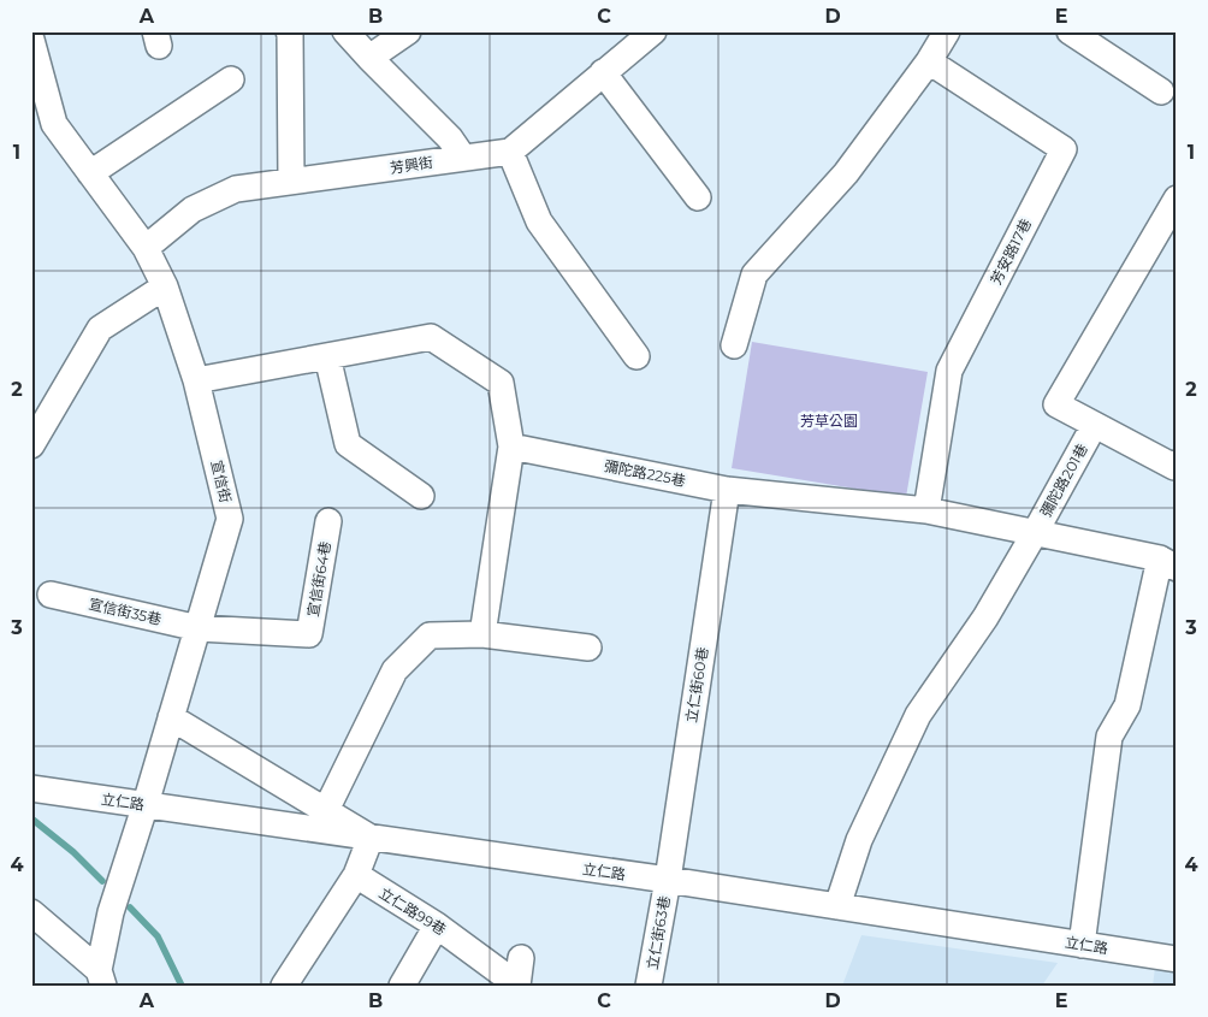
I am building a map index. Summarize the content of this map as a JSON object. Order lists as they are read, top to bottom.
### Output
{
  "streets": {
    "street": [
      "芳興街",
      "芳安路17巷",
      "彌陀路225巷",
      "彌陀路201巷",
      "宣信街",
      "宣信街64巷",
      "宣信街35巷",
      "立仁街60巷",
      "立仁路",
      "立仁路99巷",
      "立仁街63巷"
    ]
  },
  "crossings": [
    ["芳興街", "宣信街"],
    ["芳安路17巷", "彌陀路225巷"],
    ["彌陀路225巷", "彌陀路201巷"],
    ["彌陀路225巷", "立仁街60巷"],
    ["彌陀路201巷", "立仁路"],
    ["宣信街", "宣信街64巷"],
    ["宣信街", "宣信街35巷"],
    ["宣信街", "立仁路"],
    ["宣信街64巷", "宣信街35巷"],
    ["立仁街60巷", "立仁路"],
    ["立仁街60巷", "立仁街63巷"],
    ["立仁路", "立仁街63巷"]
  ],
  "parks": ["芳草公園"],
  "grid": {
    "columns": [
      "A",
      "B",
      "C",
      "D",
      "E"
    ],
    "rows": [
      "1",
      "2",
      "3",
      "4"
    ]
  }
}
